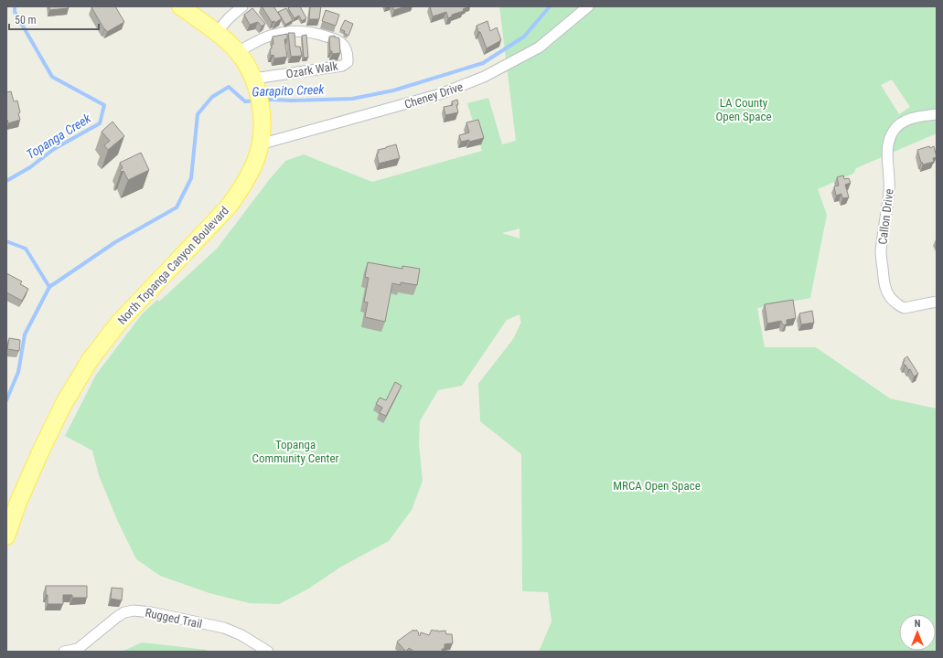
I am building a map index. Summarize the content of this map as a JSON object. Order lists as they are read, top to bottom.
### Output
{
  "streets": {
    "main road": ["North Topanga Canyon Boulevard"],
    "street": [
      "Ozark Walk",
      "Cheney Drive",
      "Callon Drive",
      "Rugged Trail"
    ]
  },
  "crossings": [
    ["Ozark Walk", "North Topanga Canyon Boulevard"],
    ["Cheney Drive", "North Topanga Canyon Boulevard"]
  ],
  "water": ["Garapito Creek", "Topanga Creek"],
  "parks": ["LA County Open Space", "Topanga Community Center", "MRCA Open Space"],
  "scale_bar": "50 m",
  "north": "top"
}
